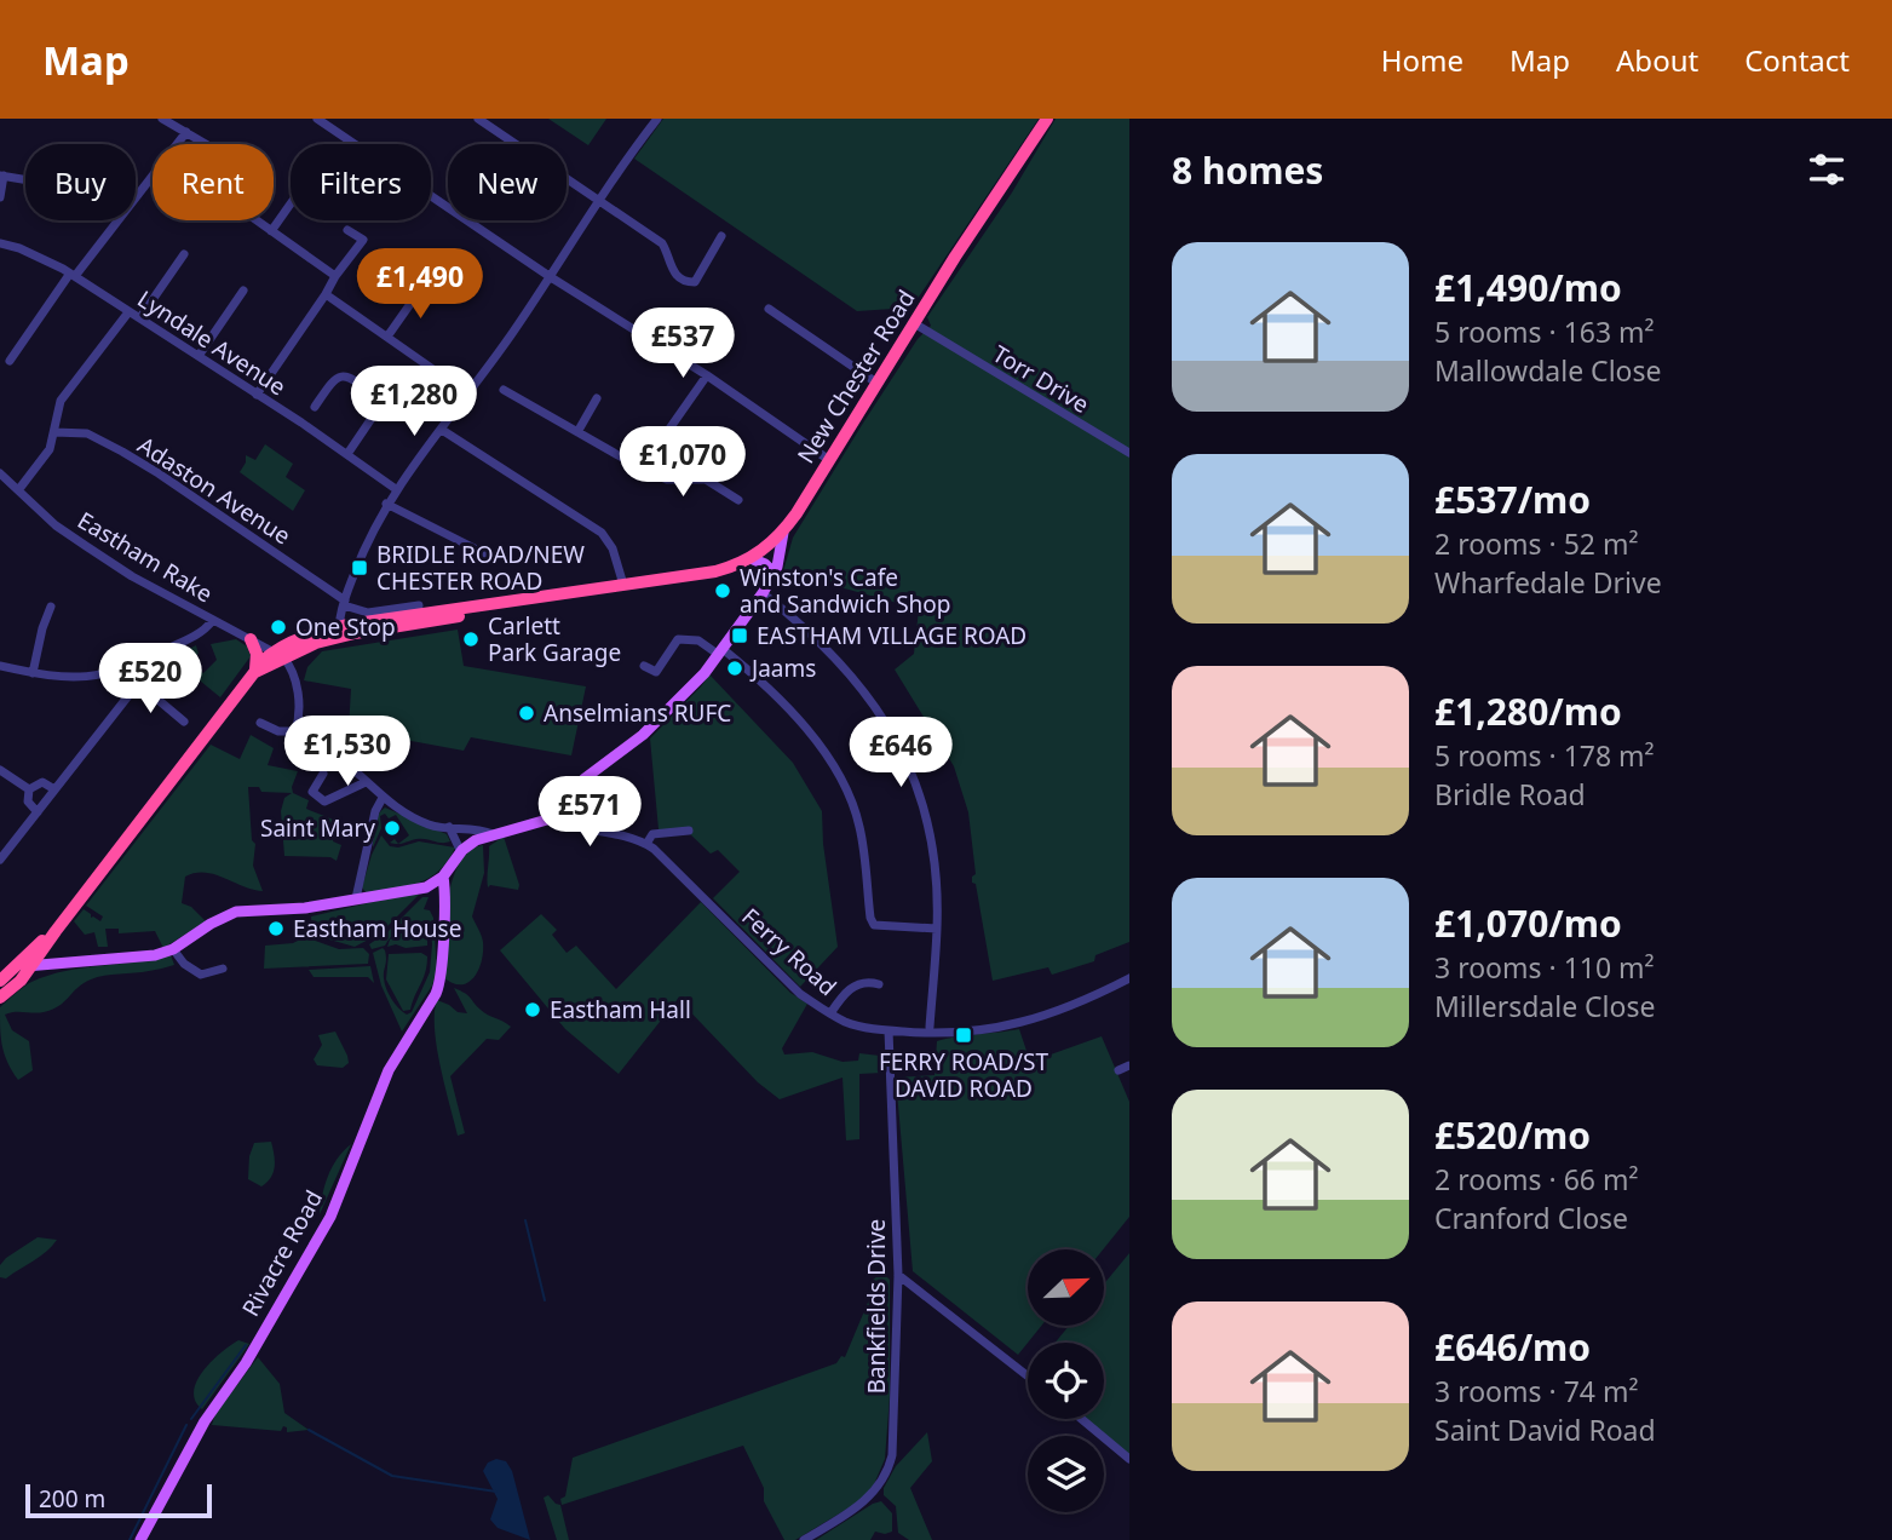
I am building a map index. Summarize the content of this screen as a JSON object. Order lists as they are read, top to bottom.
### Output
{
  "streets": {
    "highway": ["New Chester Road"],
    "main road": ["Rivacre Road"],
    "street": [
      "Lyndale Avenue",
      "Torr Drive",
      "Adaston Avenue",
      "Eastham Rake",
      "Ferry Road",
      "Bankfields Drive"
    ]
  },
  "crossings": [
    ["New Chester Road", "Torr Drive"],
    ["New Chester Road", "Eastham Rake"],
    ["Ferry Road", "Bankfields Drive"]
  ],
  "places": {
    "transit": ["BRIDLE ROAD/NEW CHESTER ROAD", "EASTHAM VILLAGE ROAD", "FERRY ROAD/ST DAVID ROAD"],
    "other": [
      "Winston's Cafe and Sandwich Shop",
      "One Stop",
      "Carlett Park Garage",
      "Jaams",
      "Anselmians RUFC",
      "Saint Mary",
      "Eastham House",
      "Eastham Hall"
    ]
  },
  "scale_bar": "200 m",
  "north": "top right",
  "page": {
    "header": "Map",
    "nav": [
      "Home",
      "Map",
      "About",
      "Contact"
    ],
    "heading": "8 homes",
    "chip": [
      "Buy",
      "Rent",
      "Filters",
      "New"
    ],
    "list": [
      {
        "name": "£1,490/mo",
        "note": "5 rooms · 163 m² · Mallowdale Close"
      },
      {
        "name": "£537/mo",
        "note": "2 rooms · 52 m² · Wharfedale Drive"
      },
      {
        "name": "£1,280/mo",
        "note": "5 rooms · 178 m² · Bridle Road"
      },
      {
        "name": "£1,070/mo",
        "note": "3 rooms · 110 m² · Millersdale Close"
      },
      {
        "name": "£520/mo",
        "note": "2 rooms · 66 m² · Cranford Close"
      },
      {
        "name": "£646/mo",
        "note": "3 rooms · 74 m² · Saint David Road"
      }
    ],
    "price": [
      "£1,490",
      "£537",
      "£1,280",
      "£1,070",
      "£520",
      "£1,530",
      "£646",
      "£571"
    ],
    "scale": "200 m"
  }
}
